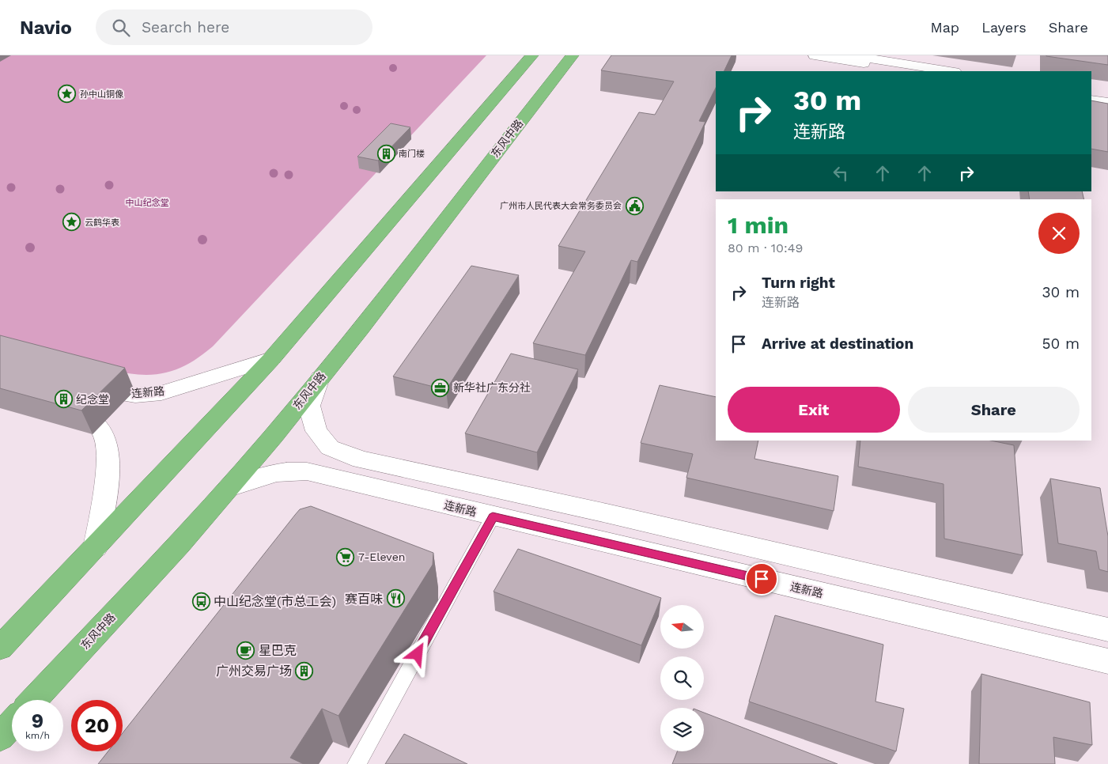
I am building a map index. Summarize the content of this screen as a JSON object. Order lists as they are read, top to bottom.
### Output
{
  "streets": {
    "highway": ["东风中路"],
    "street": ["连新路"]
  },
  "crossings": [
    ["东风中路", "连新路"]
  ],
  "parks": ["中山纪念堂"],
  "places": {
    "place": ["孙中山铜像", "云鹤华表"],
    "building": ["南门楼", "纪念堂", "广州交易广场"],
    "public building": ["广州市人民代表大会常务委员会"],
    "office": ["新华社广东分社"],
    "supermarket": ["7-Eleven"],
    "restaurant": ["赛百味"],
    "bus stop": ["中山纪念堂(市总工会)"],
    "cafe": ["星巴克"]
  },
  "north": "left",
  "page": {
    "header": "Navio",
    "search": "Search here",
    "nav": ["Map", "Layers", "Share"],
    "turn": ["30 m", "连新路"],
    "heading": ["1 min", "80 m · 10:49"],
    "list": [
      {
        "name": "Turn right",
        "note": "连新路",
        "value": "30 m"
      },
      {
        "name": "Arrive at destination",
        "value": "50 m"
      }
    ],
    "buttons": ["Exit", "Share"],
    "speed": "9 km/h",
    "limit": "20"
  }
}
